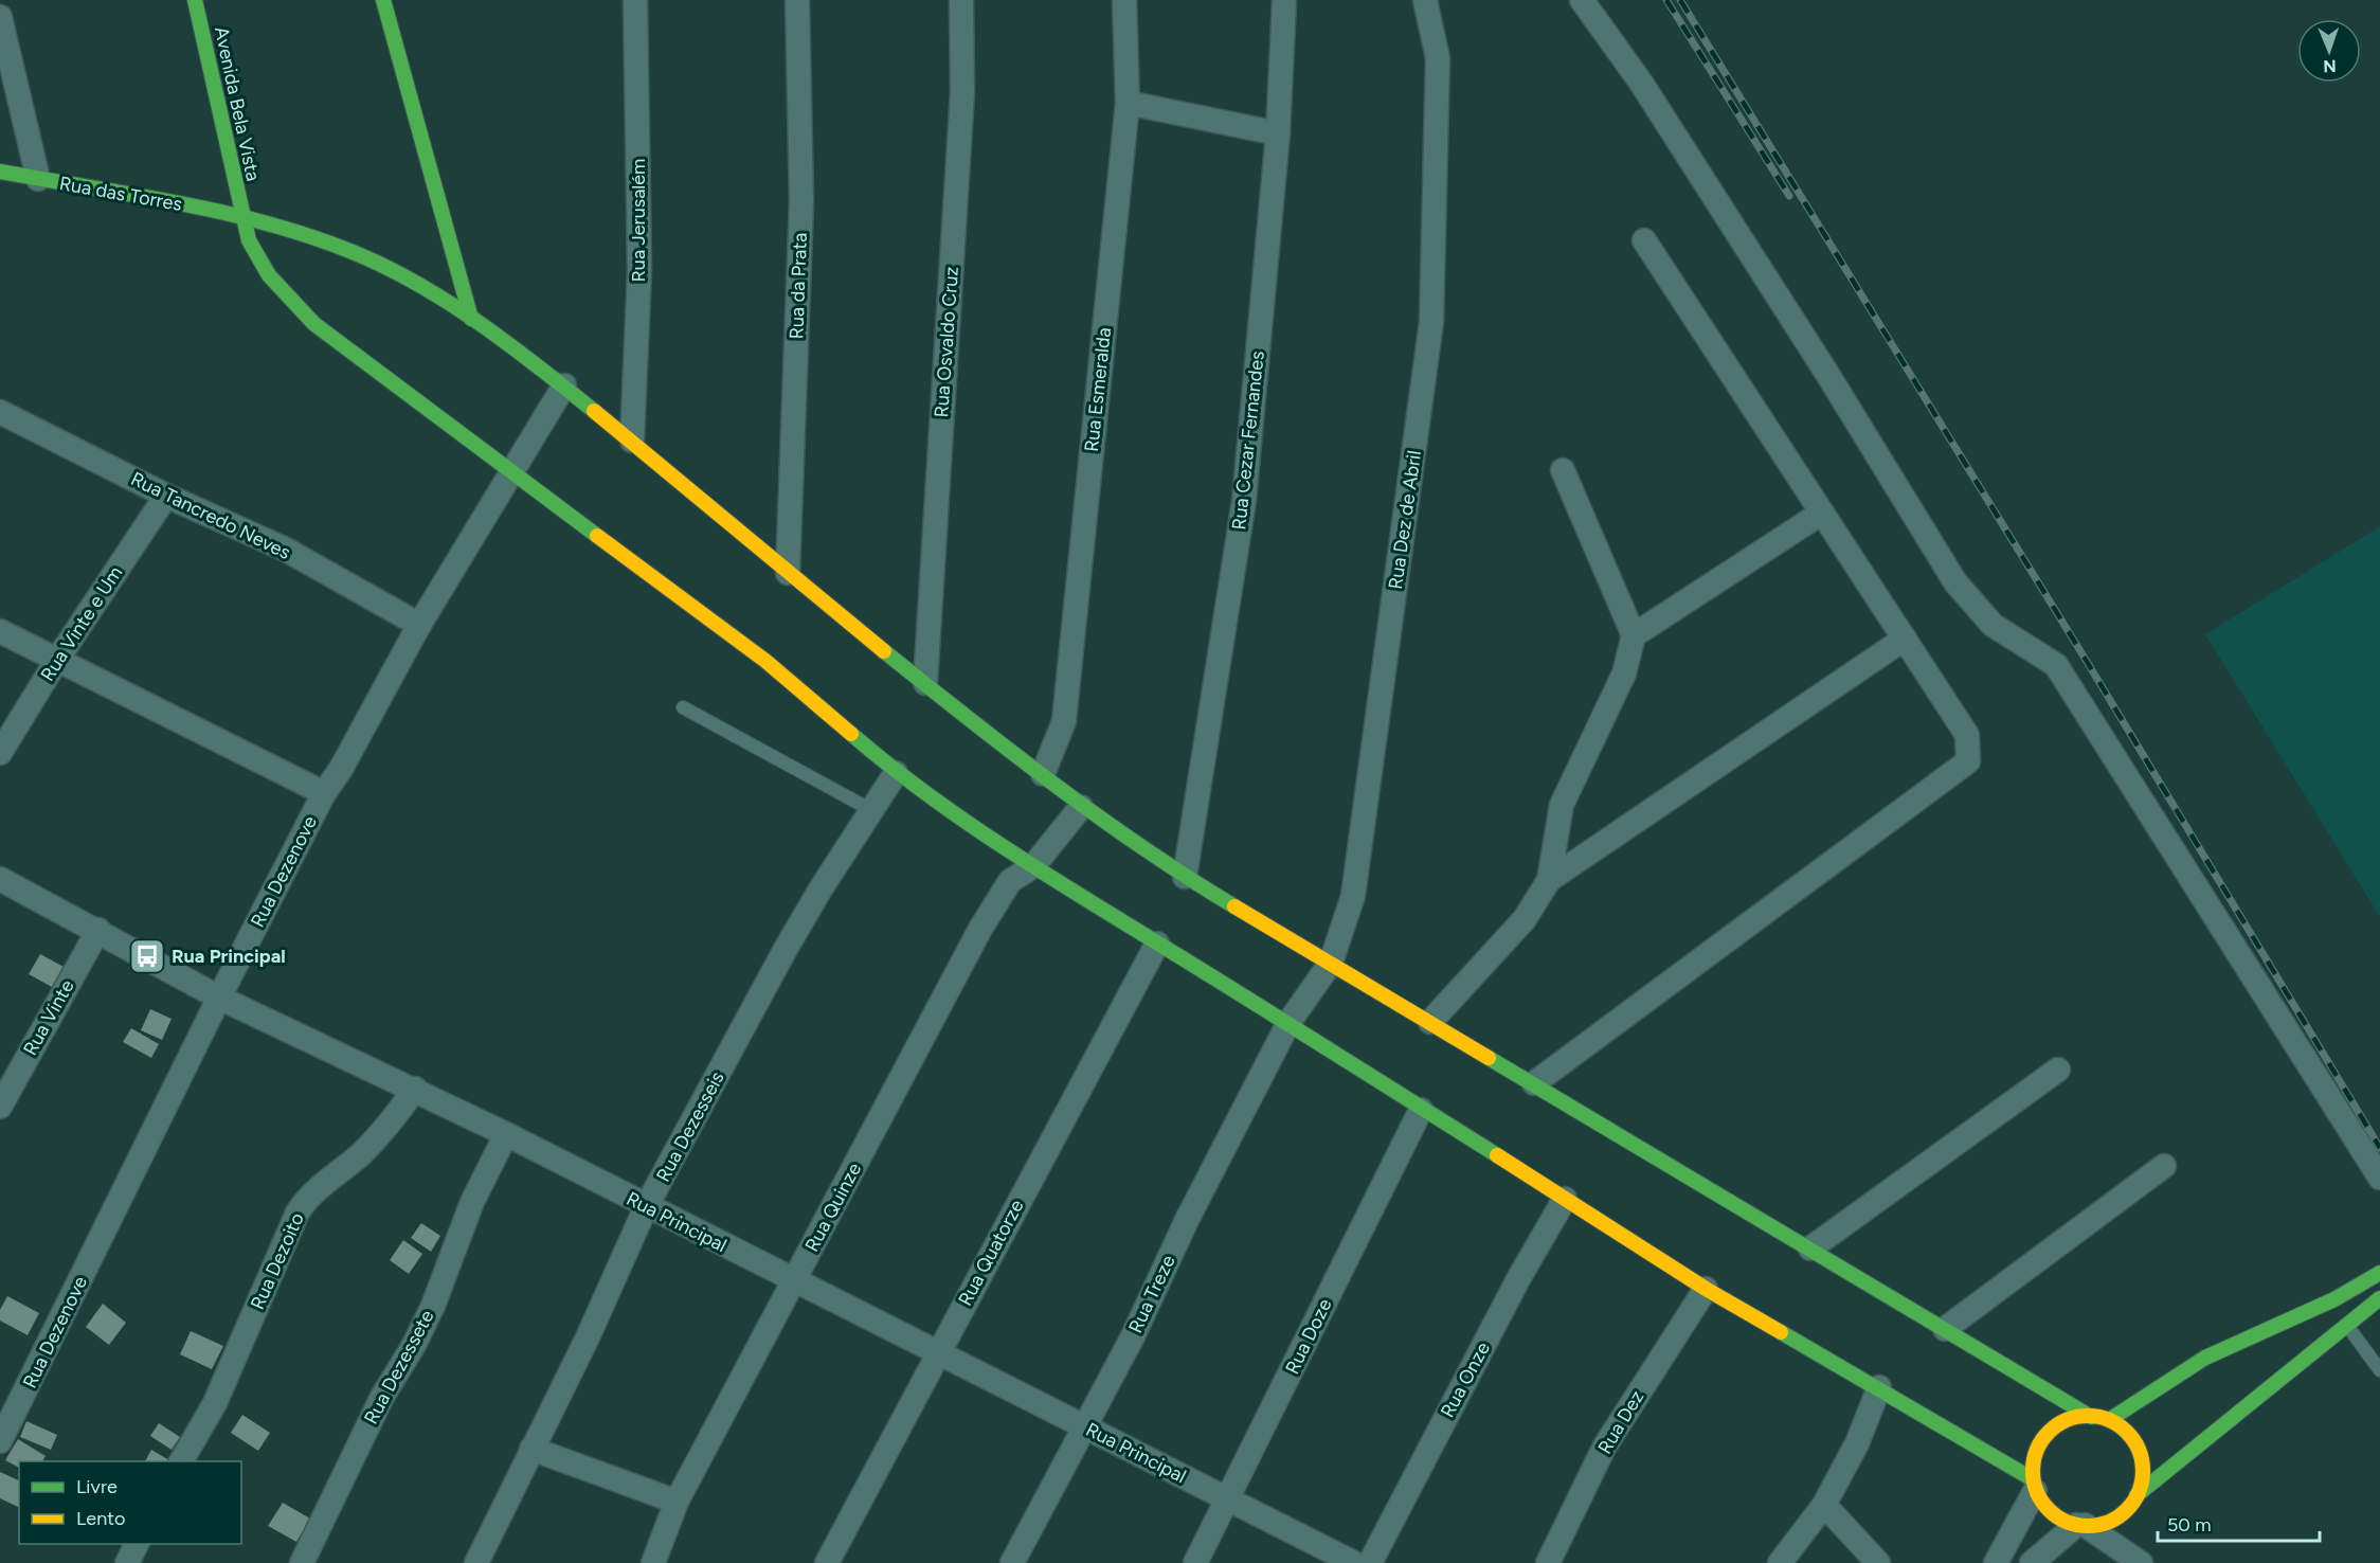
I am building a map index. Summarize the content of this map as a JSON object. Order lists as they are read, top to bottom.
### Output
{
  "streets": {
    "street": [
      "Avenida Bela Vista",
      "Rua das Torres",
      "Rua Jerusalém",
      "Rua da Prata",
      "Rua Osvaldo Cruz",
      "Rua Esmeralda",
      "Rua Cezar Fernandes",
      "Rua Tancredo Neves",
      "Rua Dez de Abril",
      "Rua Vinte e Um",
      "Rua Dezenove",
      "Rua Vinte",
      "Rua Dezesseis",
      "Rua Quinze",
      "Rua Principal",
      "Rua Quatorze",
      "Rua Dezoito",
      "Rua Treze",
      "Rua Doze",
      "Rua Dezessete",
      "Rua Onze",
      "Rua Dez"
    ]
  },
  "crossings": [
    ["Avenida Bela Vista", "Rua das Torres"],
    ["Avenida Bela Vista", "Rua Dez de Abril"],
    ["Avenida Bela Vista", "Rua Dezenove"],
    ["Avenida Bela Vista", "Rua Dezesseis"],
    ["Avenida Bela Vista", "Rua Quinze"],
    ["Avenida Bela Vista", "Rua Quatorze"],
    ["Avenida Bela Vista", "Rua Treze"],
    ["Avenida Bela Vista", "Rua Doze"],
    ["Avenida Bela Vista", "Rua Onze"],
    ["Avenida Bela Vista", "Rua Dez"],
    ["Rua das Torres", "Rua Jerusalém"],
    ["Rua das Torres", "Rua da Prata"],
    ["Rua das Torres", "Rua Osvaldo Cruz"],
    ["Rua das Torres", "Rua Esmeralda"],
    ["Rua das Torres", "Rua Cezar Fernandes"],
    ["Rua das Torres", "Rua Dez de Abril"],
    ["Rua das Torres", "Rua Dezenove"],
    ["Rua das Torres", "Rua Quinze"],
    ["Rua Tancredo Neves", "Rua Vinte e Um"],
    ["Rua Tancredo Neves", "Rua Dezenove"],
    ["Rua Dez de Abril", "Rua Treze"],
    ["Rua Dezenove", "Rua Principal"],
    ["Rua Vinte", "Rua Principal"],
    ["Rua Dezesseis", "Rua Principal"],
    ["Rua Quinze", "Rua Principal"],
    ["Rua Principal", "Rua Quatorze"],
    ["Rua Principal", "Rua Dezoito"],
    ["Rua Principal", "Rua Treze"],
    ["Rua Principal", "Rua Doze"],
    ["Rua Principal", "Rua Dezessete"]
  ],
  "places": {
    "bus stop": ["Rua Principal"]
  },
  "legend": ["Livre", "Lento"],
  "scale_bar": "50 m",
  "north": "bottom"
}
